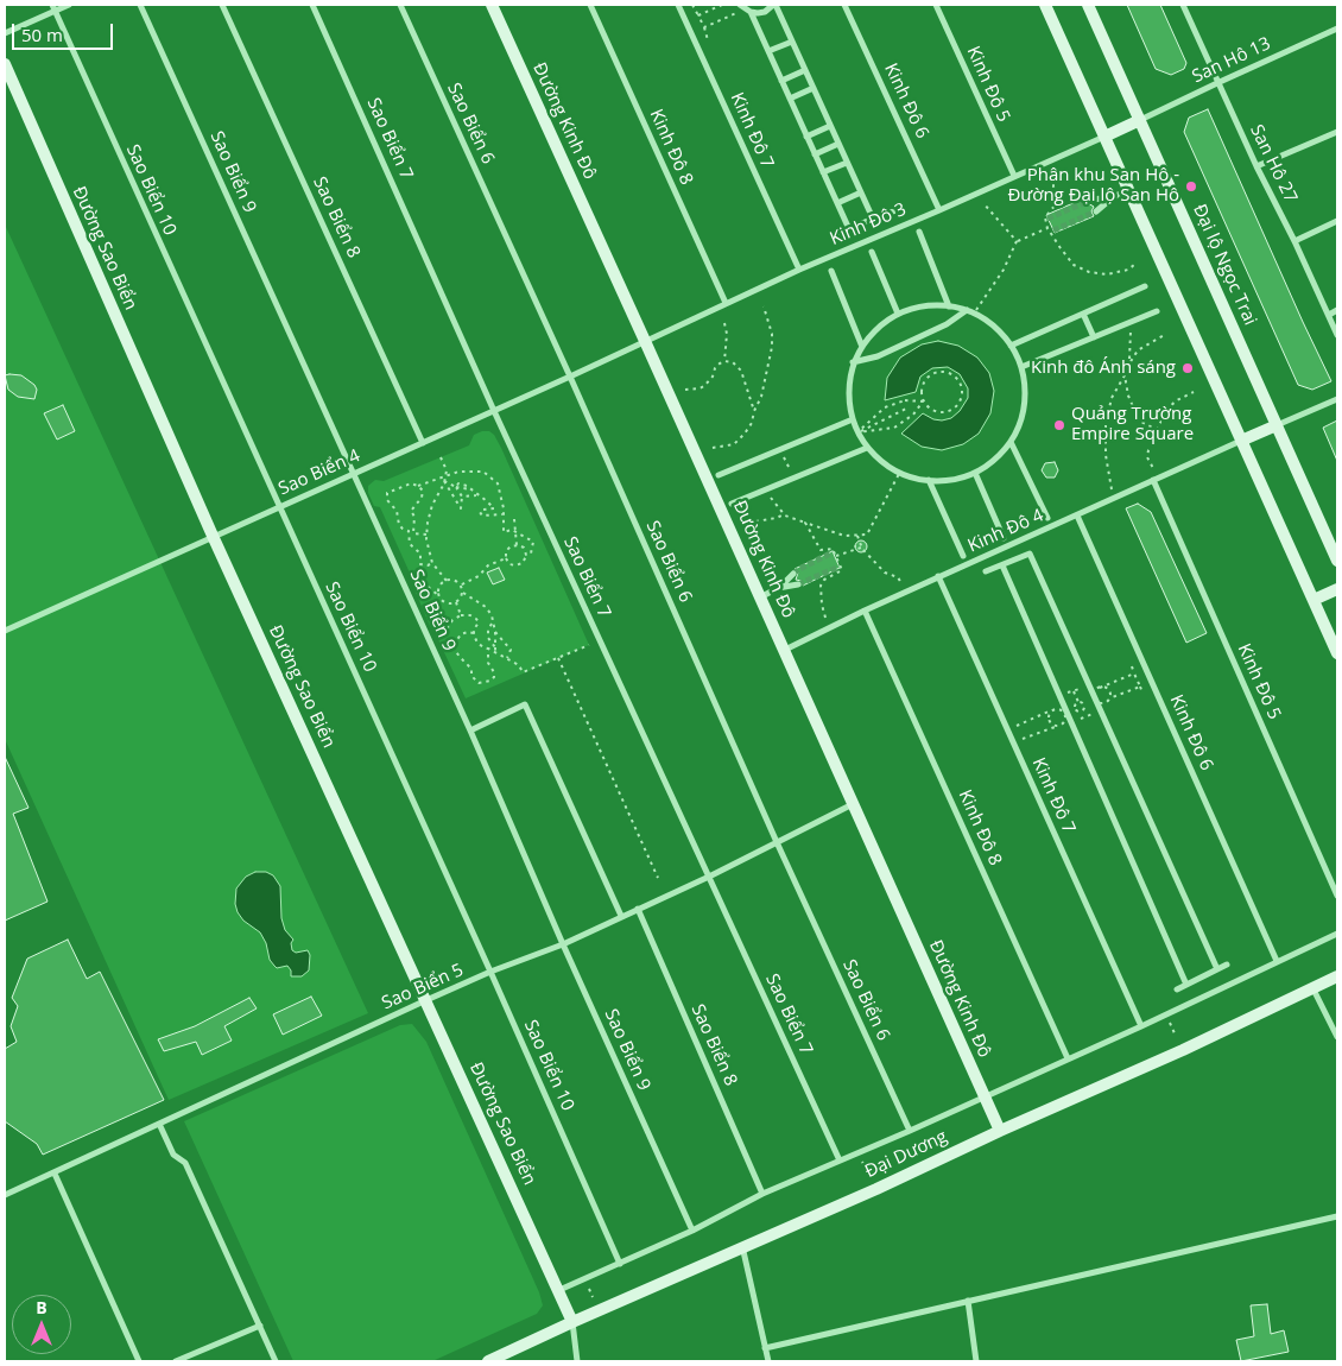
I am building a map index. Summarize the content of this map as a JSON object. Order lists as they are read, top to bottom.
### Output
{
  "streets": {
    "street": [
      "San Hô 13",
      "Kinh Đô 5",
      "Kinh Đô 6",
      "Đường Kinh Đô",
      "Sao Biển 6",
      "Kinh Đô 7",
      "Sao Biển 7",
      "Kinh Đô 8",
      "San Hô 27",
      "Sao Biển 9",
      "Sao Biển 10",
      "Sao Biển 8",
      "Kinh Đô 3",
      "Đường Sao Biển",
      "Đại lộ Ngọc Trai",
      "Sao Biển 4",
      "Kinh Đô 4",
      "Sao Biển 5",
      "Đại Dương"
    ]
  },
  "crossings": [
    ["San Hô 13", "San Hô 27"],
    ["San Hô 13", "Đại lộ Ngọc Trai"],
    ["Kinh Đô 5", "Kinh Đô 3"],
    ["Kinh Đô 5", "Kinh Đô 4"],
    ["Kinh Đô 6", "Kinh Đô 3"],
    ["Kinh Đô 6", "Kinh Đô 4"],
    ["Đường Kinh Đô", "Kinh Đô 3"],
    ["Đường Kinh Đô", "Sao Biển 4"],
    ["Đường Kinh Đô", "Kinh Đô 4"],
    ["Đường Kinh Đô", "Sao Biển 5"],
    ["Đường Kinh Đô", "Đại Dương"],
    ["Sao Biển 6", "Sao Biển 4"],
    ["Sao Biển 6", "Sao Biển 5"],
    ["Kinh Đô 7", "Kinh Đô 3"],
    ["Kinh Đô 7", "Kinh Đô 4"],
    ["Sao Biển 7", "Sao Biển 4"],
    ["Sao Biển 7", "Sao Biển 5"],
    ["Kinh Đô 8", "Kinh Đô 3"],
    ["Kinh Đô 8", "Kinh Đô 4"],
    ["Sao Biển 9", "Sao Biển 4"],
    ["Sao Biển 9", "Sao Biển 5"],
    ["Sao Biển 10", "Sao Biển 4"],
    ["Sao Biển 10", "Sao Biển 5"],
    ["Sao Biển 8", "Sao Biển 4"],
    ["Sao Biển 8", "Sao Biển 5"],
    ["Kinh Đô 3", "Sao Biển 4"],
    ["Đường Sao Biển", "Sao Biển 4"],
    ["Đường Sao Biển", "Sao Biển 5"],
    ["Đường Sao Biển", "Đại Dương"]
  ],
  "places": ["Phân khu San Hô - Đường Đại lộ San Hô", "Kinh đô Ánh sáng", "Quảng Trường Empire Square"],
  "scale_bar": "50 m",
  "north": "top"
}
